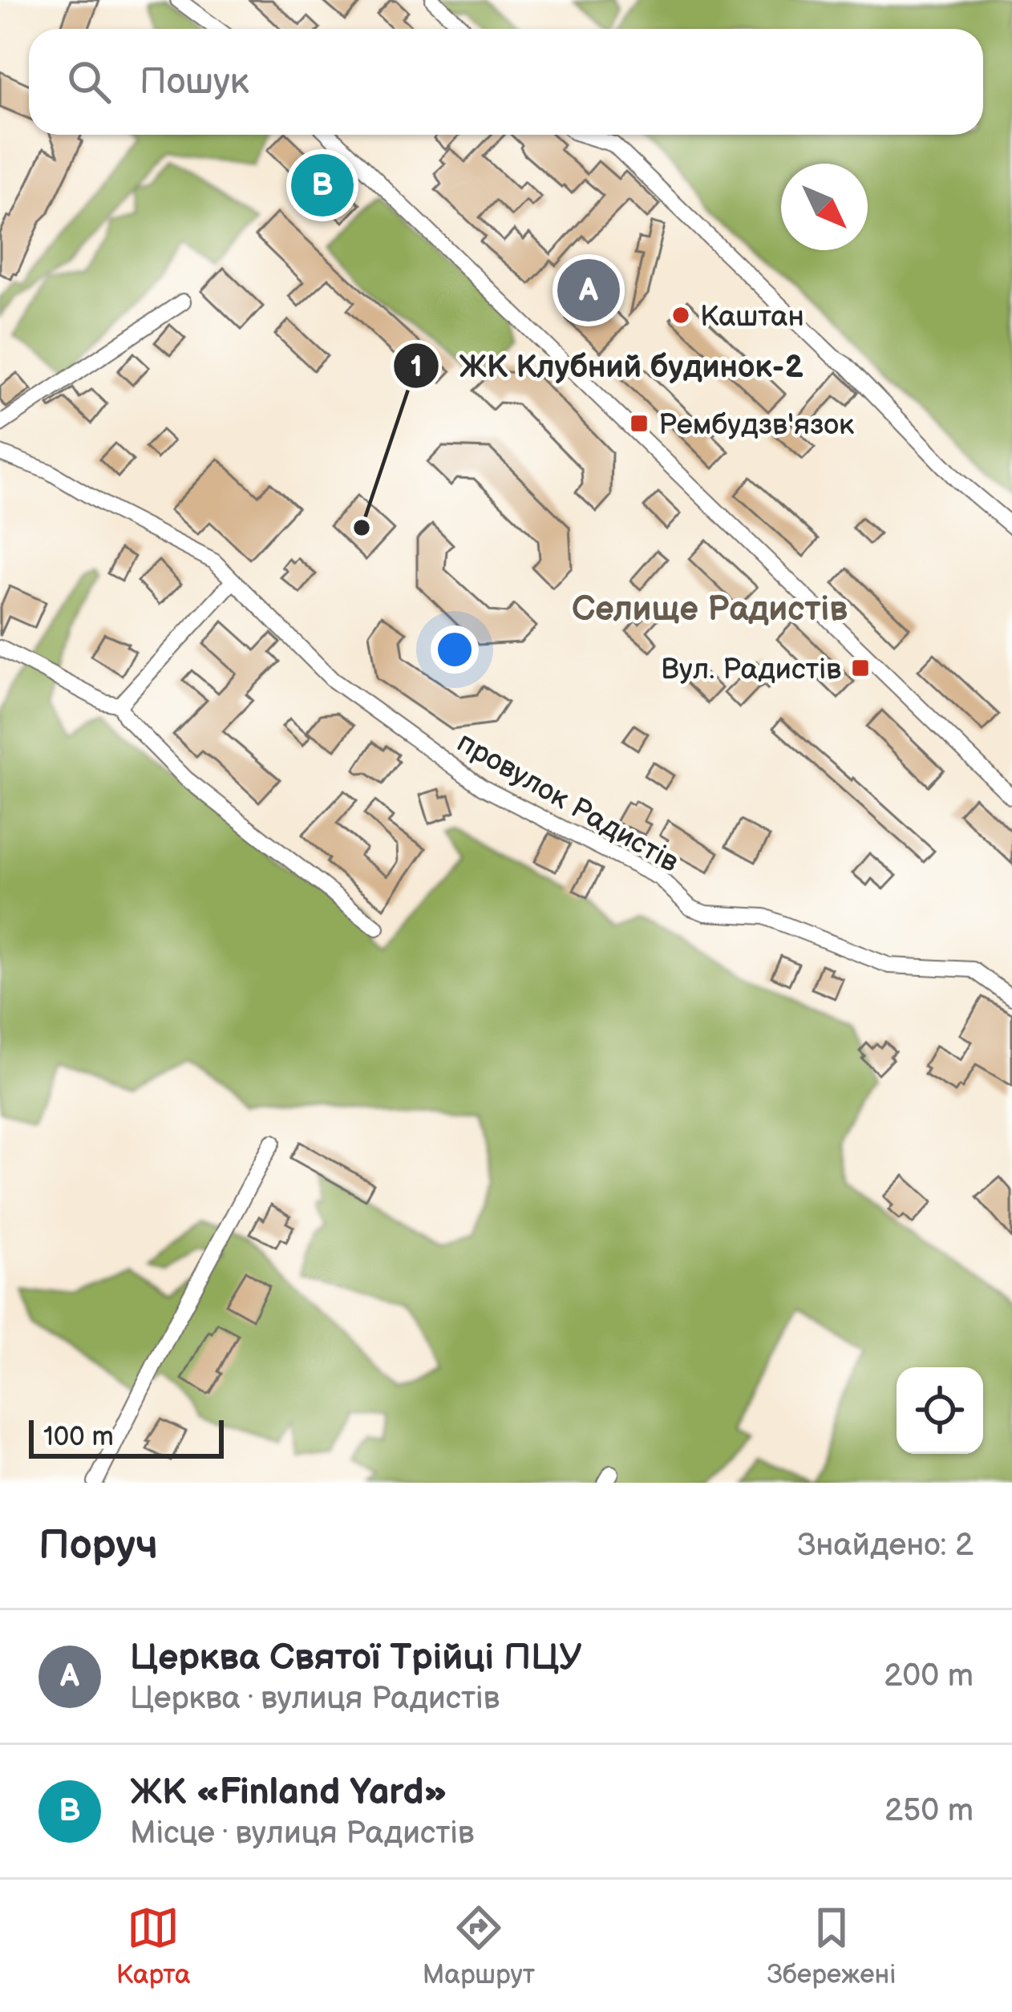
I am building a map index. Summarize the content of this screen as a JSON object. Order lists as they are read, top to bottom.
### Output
{
  "streets": {
    "street": ["провулок Радистів"]
  },
  "districts": ["Селище Радистів"],
  "places": {
    "other": ["Каштан", "ЖК Клубний будинок-2"],
    "transit": ["Рембудзв'язок", "Вул. Радистів"]
  },
  "scale_bar": "100 m",
  "north": "bottom right",
  "page": {
    "search": "Пошук",
    "pins": ["B", "A"],
    "scale": "100 m",
    "heading": ["Поруч", "Знайдено: 2"],
    "list": [
      {
        "mark": "A",
        "name": "Церква Святої Трійці ПЦУ",
        "note": "Церква · вулиця Радистів",
        "value": "200 m"
      },
      {
        "mark": "B",
        "name": "ЖК «Finland Yard»",
        "note": "Місце · вулиця Радистів",
        "value": "250 m"
      }
    ],
    "nav": ["Карта", "Маршрут", "Збережені"]
  }
}
